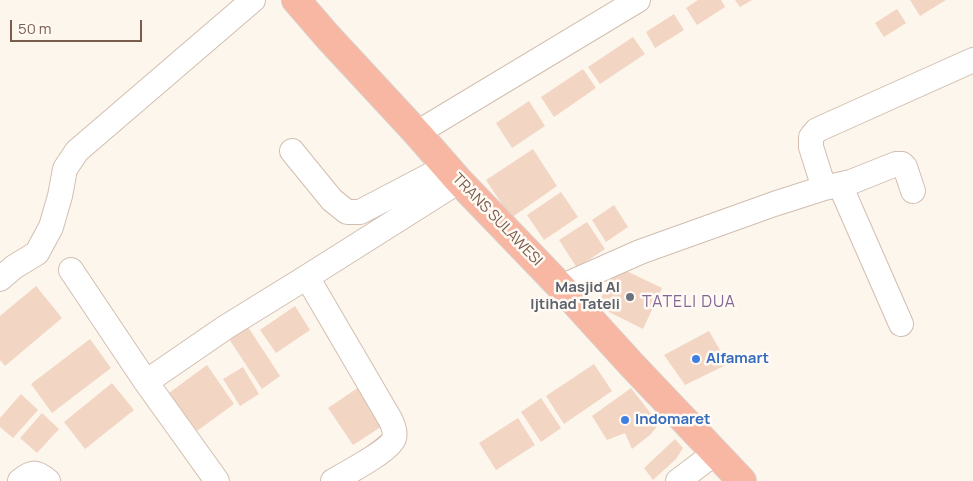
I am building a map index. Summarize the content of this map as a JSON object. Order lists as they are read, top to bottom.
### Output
{
  "streets": {
    "highway": ["TRANS SULAWESI"]
  },
  "districts": ["TATELI DUA"],
  "places": ["Masjid Al Ijtihad Tateli", "Alfamart", "Indomaret"],
  "scale_bar": "50 m"
}
